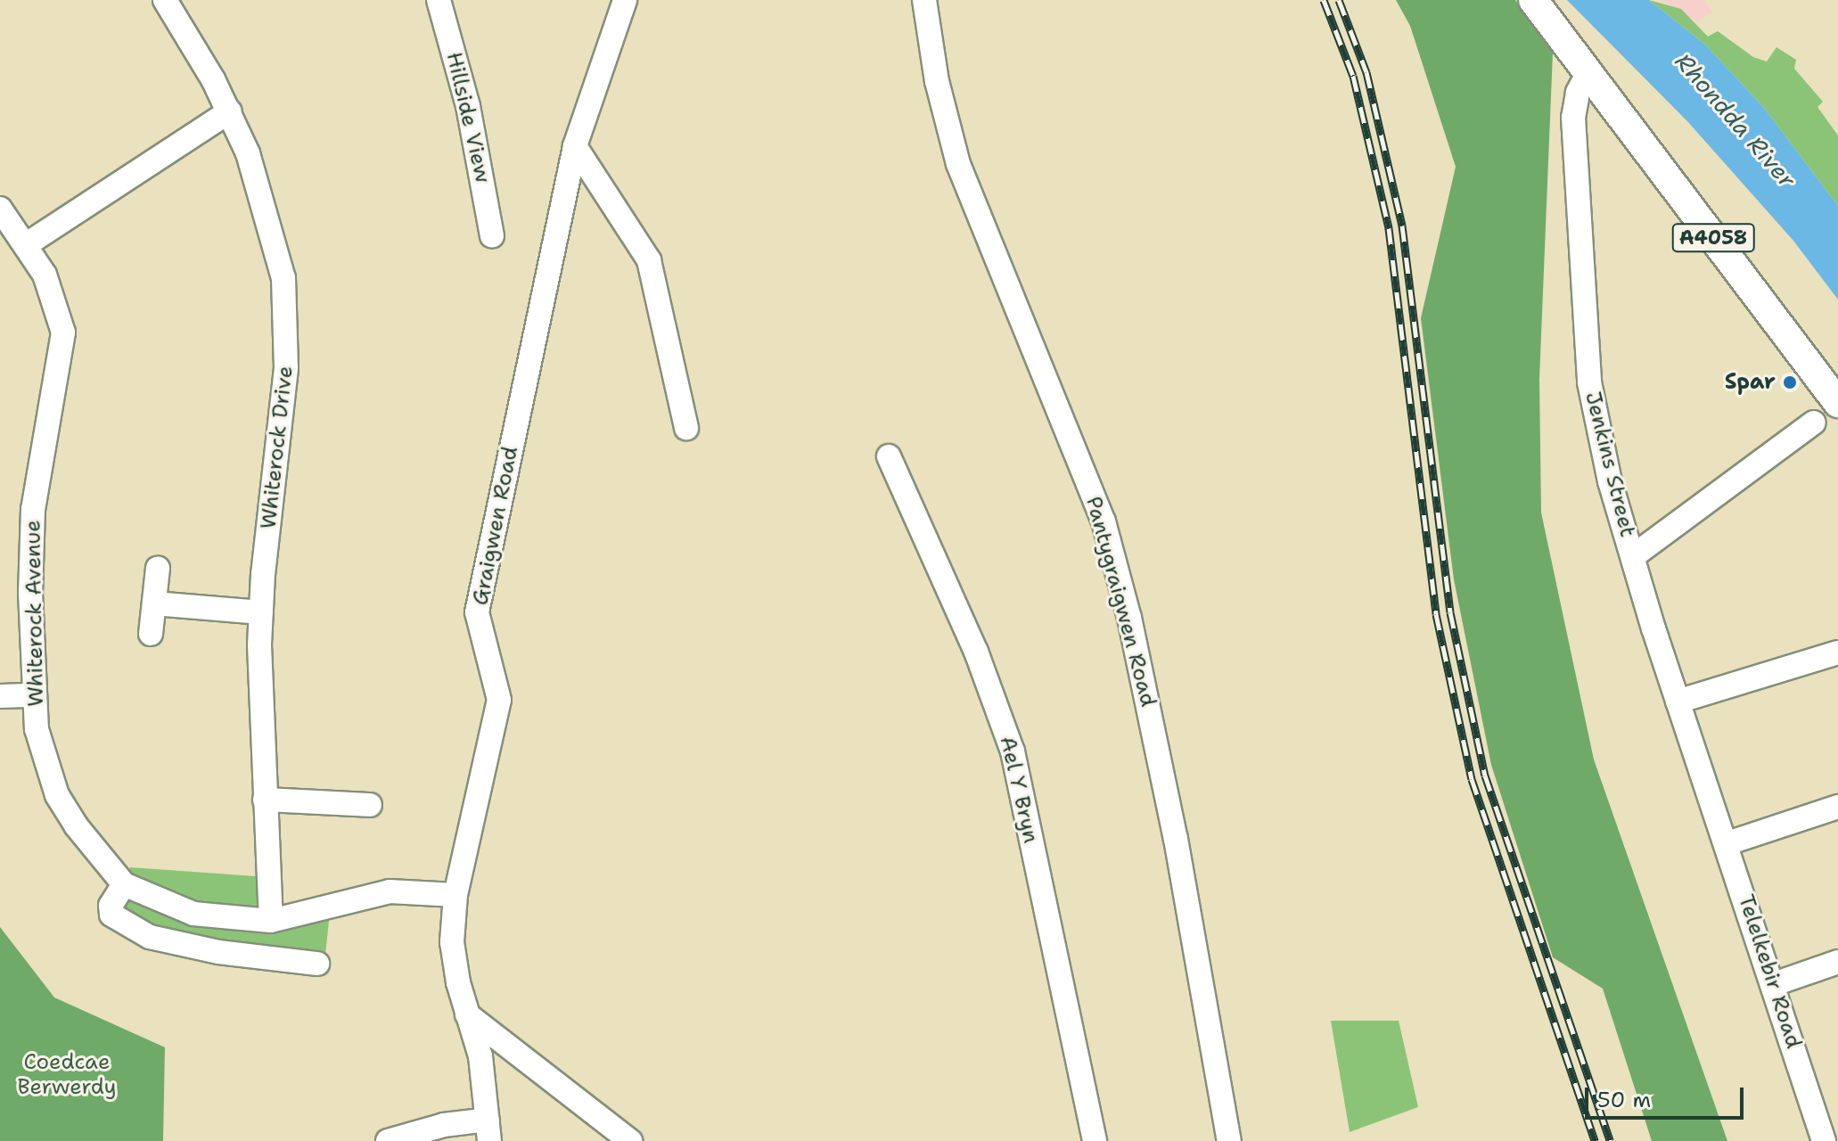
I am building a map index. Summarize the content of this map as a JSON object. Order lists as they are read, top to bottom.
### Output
{
  "streets": {
    "main road": ["A4058"],
    "street": [
      "Hillside View",
      "Whiterock Drive",
      "Jenkins Street",
      "Graigwen Road",
      "Pantygraigwen Road",
      "Whiterock Avenue",
      "Ael Y Bryn",
      "Telelkebir Road"
    ]
  },
  "crossings": [
    ["A4058", "Jenkins Street"],
    ["Whiterock Drive", "Whiterock Avenue"],
    ["Jenkins Street", "Telelkebir Road"],
    ["Graigwen Road", "Whiterock Avenue"]
  ],
  "water": ["Rhondda River"],
  "parks": ["Coedcae Berwerdy"],
  "places": ["Spar"],
  "scale_bar": "50 m"
}
